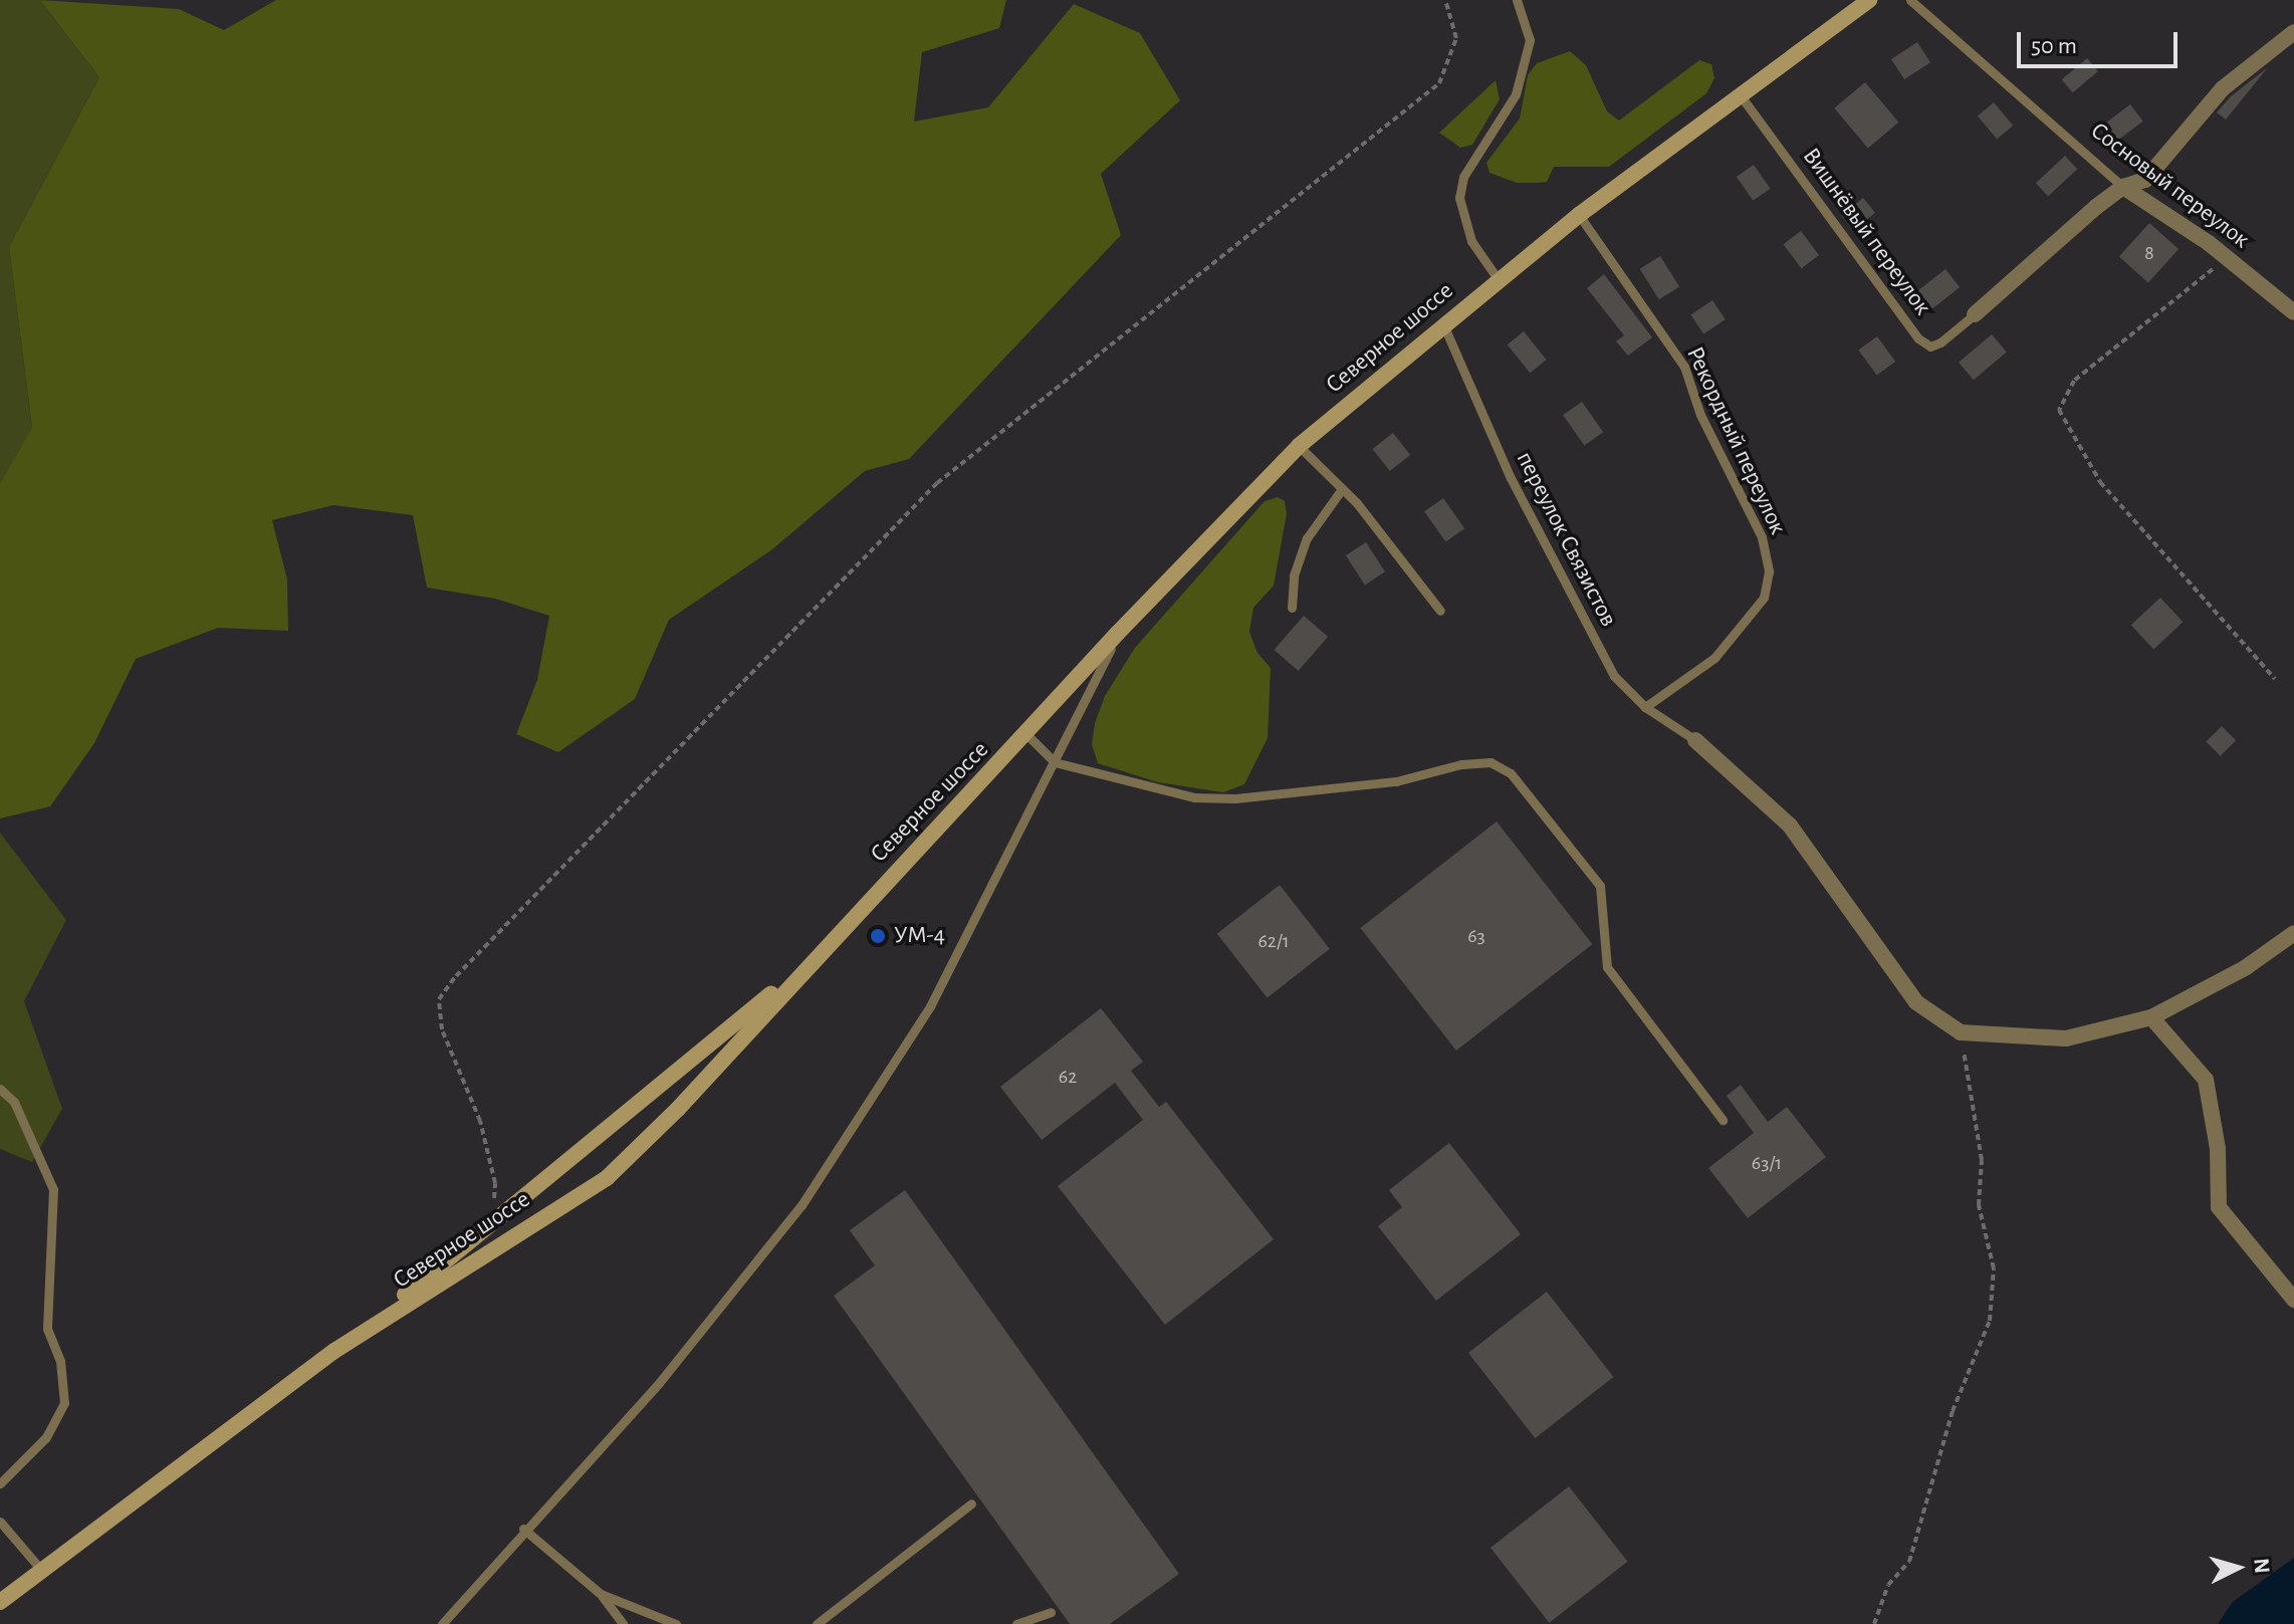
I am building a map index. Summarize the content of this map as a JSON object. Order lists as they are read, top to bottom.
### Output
{
  "streets": {
    "main road": ["Северное шоссе"],
    "street": ["Сосновый переулок"],
    "lane": ["Вишнёвый переулок", "Рекордный переулок", "переулок Связистов"]
  },
  "crossings": [
    ["Вишнёвый переулок", "Северное шоссе"],
    ["Северное шоссе", "Рекордный переулок"],
    ["Северное шоссе", "переулок Связистов"],
    ["Рекордный переулок", "переулок Связистов"]
  ],
  "places": ["УМ-4"],
  "house_numbers": [
    "8",
    "63",
    "62/1",
    "62",
    "63/1"
  ],
  "scale_bar": "50 m",
  "north": "right"
}
